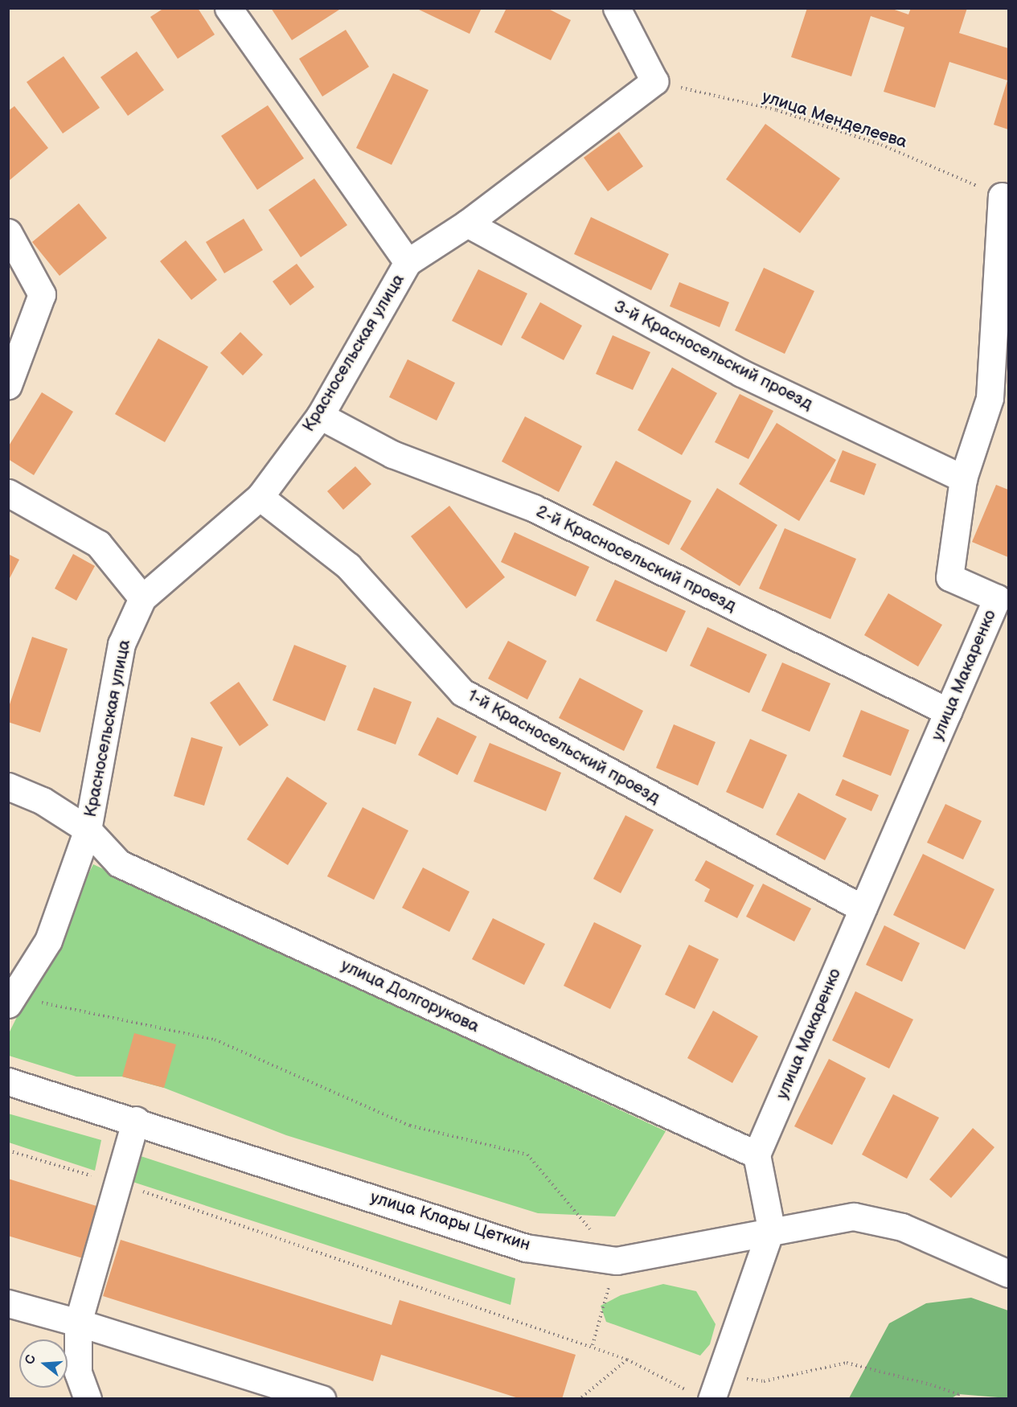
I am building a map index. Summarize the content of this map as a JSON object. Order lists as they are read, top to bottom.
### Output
{
  "streets": {
    "street": [
      "Красносельская улица",
      "3-й Красносельский проезд",
      "2-й Красносельский проезд",
      "улица Макаренко",
      "1-й Красносельский проезд",
      "улица Долгорукова",
      "улица Клары Цеткин"
    ],
    "path": ["улица Менделеева"]
  },
  "crossings": [
    ["улица Менделеева", "Красносельская улица"],
    ["улица Менделеева", "улица Макаренко"],
    ["Красносельская улица", "3-й Красносельский проезд"],
    ["Красносельская улица", "2-й Красносельский проезд"],
    ["Красносельская улица", "1-й Красносельский проезд"],
    ["Красносельская улица", "улица Долгорукова"],
    ["3-й Красносельский проезд", "улица Макаренко"],
    ["2-й Красносельский проезд", "улица Макаренко"],
    ["улица Макаренко", "1-й Красносельский проезд"],
    ["улица Макаренко", "улица Долгорукова"]
  ],
  "north": "left"
}
